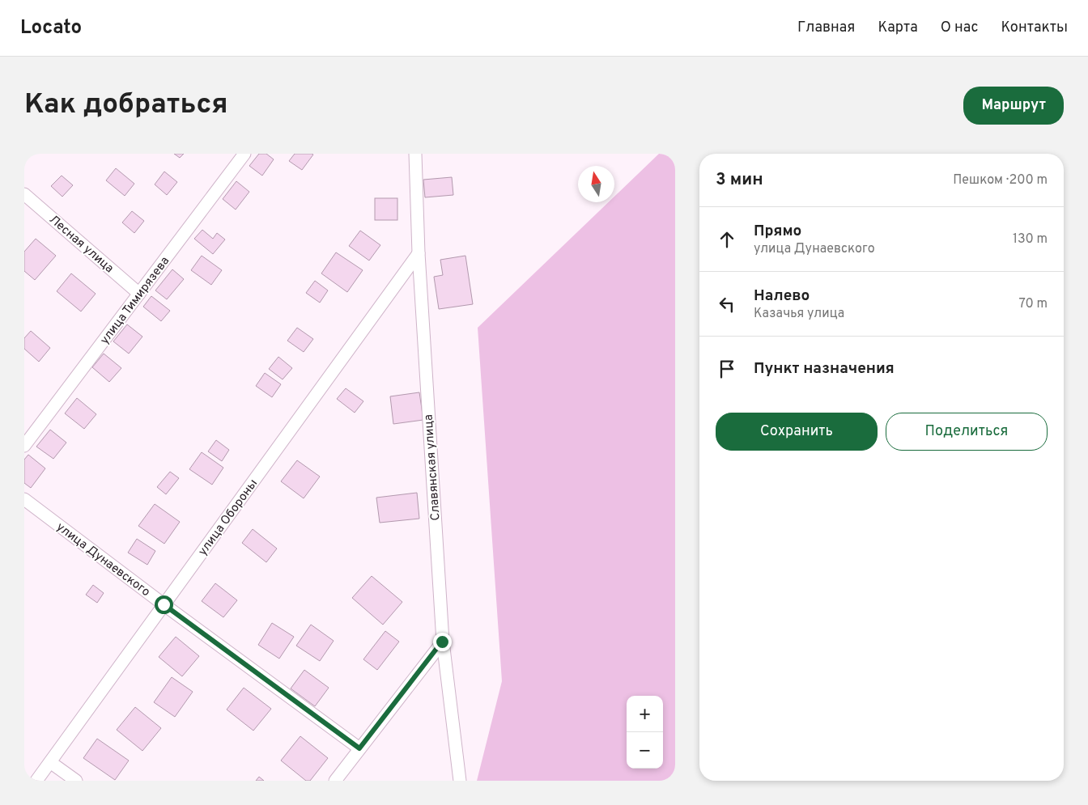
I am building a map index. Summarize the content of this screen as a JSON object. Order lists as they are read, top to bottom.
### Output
{
  "streets": {
    "street": [
      "Лесная улица",
      "улица Тимирязева",
      "Славянская улица",
      "улица Обороны",
      "улица Дунаевского"
    ]
  },
  "crossings": [
    ["Лесная улица", "улица Тимирязева"],
    ["Славянская улица", "улица Обороны"],
    ["улица Обороны", "улица Дунаевского"]
  ],
  "north": "top",
  "page": {
    "header": "Locato",
    "nav": [
      "Главная",
      "Карта",
      "О нас",
      "Контакты"
    ],
    "buttons": [
      "Маршрут",
      ["Сохранить", "Поделиться"]
    ],
    "title": "Как добраться",
    "heading": ["3 мин", "Пешком · 200 m"],
    "list": [
      ["Прямо", "улица Дунаевского", "130 m"],
      ["Налево", "Казачья улица", "70 m"],
      "Пункт назначения"
    ],
    "map_buttons": ["+", "−"]
  }
}
